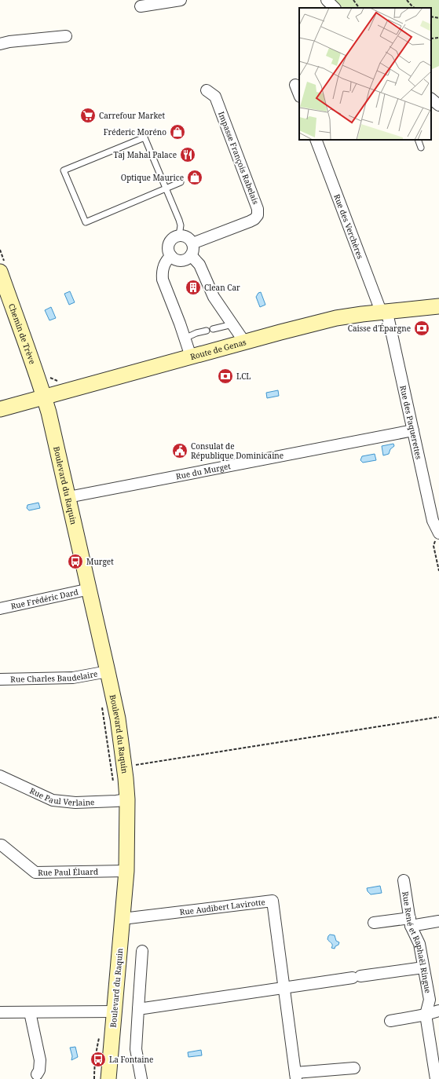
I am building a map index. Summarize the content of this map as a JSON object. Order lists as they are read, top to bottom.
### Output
{
  "streets": {
    "street": [
      "Impasse François Rabelais",
      "Rue des Verchères",
      "Chemin de Trève",
      "Route de Genas",
      "Rue des Paquerettes",
      "Rue du Murget",
      "Boulevard du Raquin",
      "Rue Frédéric Dard",
      "Rue Charles Baudelaire",
      "Rue Paul Verlaine",
      "Rue Paul Éluard",
      "Rue Audibert Lavirotte",
      "Rue René et Raphaël Ringue"
    ]
  },
  "crossings": [
    ["Rue des Verchères", "Route de Genas"],
    ["Rue des Verchères", "Rue des Paquerettes"],
    ["Chemin de Trève", "Route de Genas"],
    ["Chemin de Trève", "Boulevard du Raquin"],
    ["Route de Genas", "Rue des Paquerettes"],
    ["Route de Genas", "Boulevard du Raquin"],
    ["Rue des Paquerettes", "Rue du Murget"],
    ["Rue du Murget", "Boulevard du Raquin"],
    ["Boulevard du Raquin", "Rue Frédéric Dard"],
    ["Boulevard du Raquin", "Rue Charles Baudelaire"],
    ["Boulevard du Raquin", "Rue Paul Verlaine"],
    ["Boulevard du Raquin", "Rue Paul Éluard"],
    ["Boulevard du Raquin", "Rue Audibert Lavirotte"]
  ],
  "places": {
    "supermarket": ["Carrefour Market"],
    "shop": ["Fréderic Moréno", "Optique Maurice"],
    "restaurant": ["Taj Mahal Palace"],
    "building": ["Clean Car"],
    "bank": ["Caisse d'Épargne", "LCL"],
    "public building": ["Consulat de République Dominicaine"],
    "bus stop": ["Murget", "La Fontaine"]
  }
}
